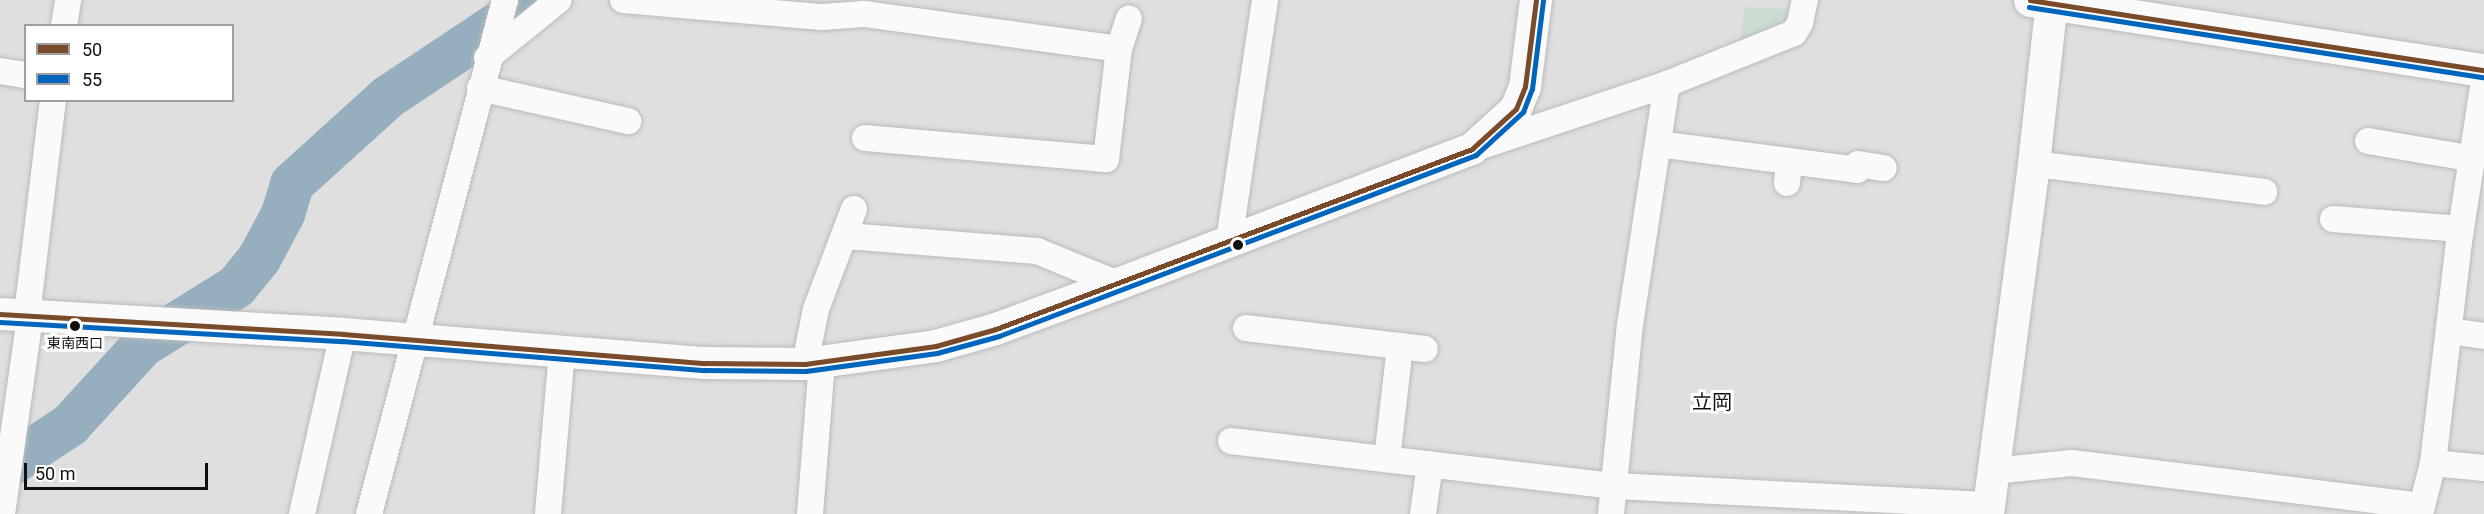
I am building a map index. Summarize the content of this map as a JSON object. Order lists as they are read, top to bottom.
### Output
{
  "districts": ["立岡"],
  "places": ["東南西口"],
  "lines": ["transit line 50", "transit line 55"],
  "legend": ["50", "55"],
  "scale_bar": "50 m"
}
